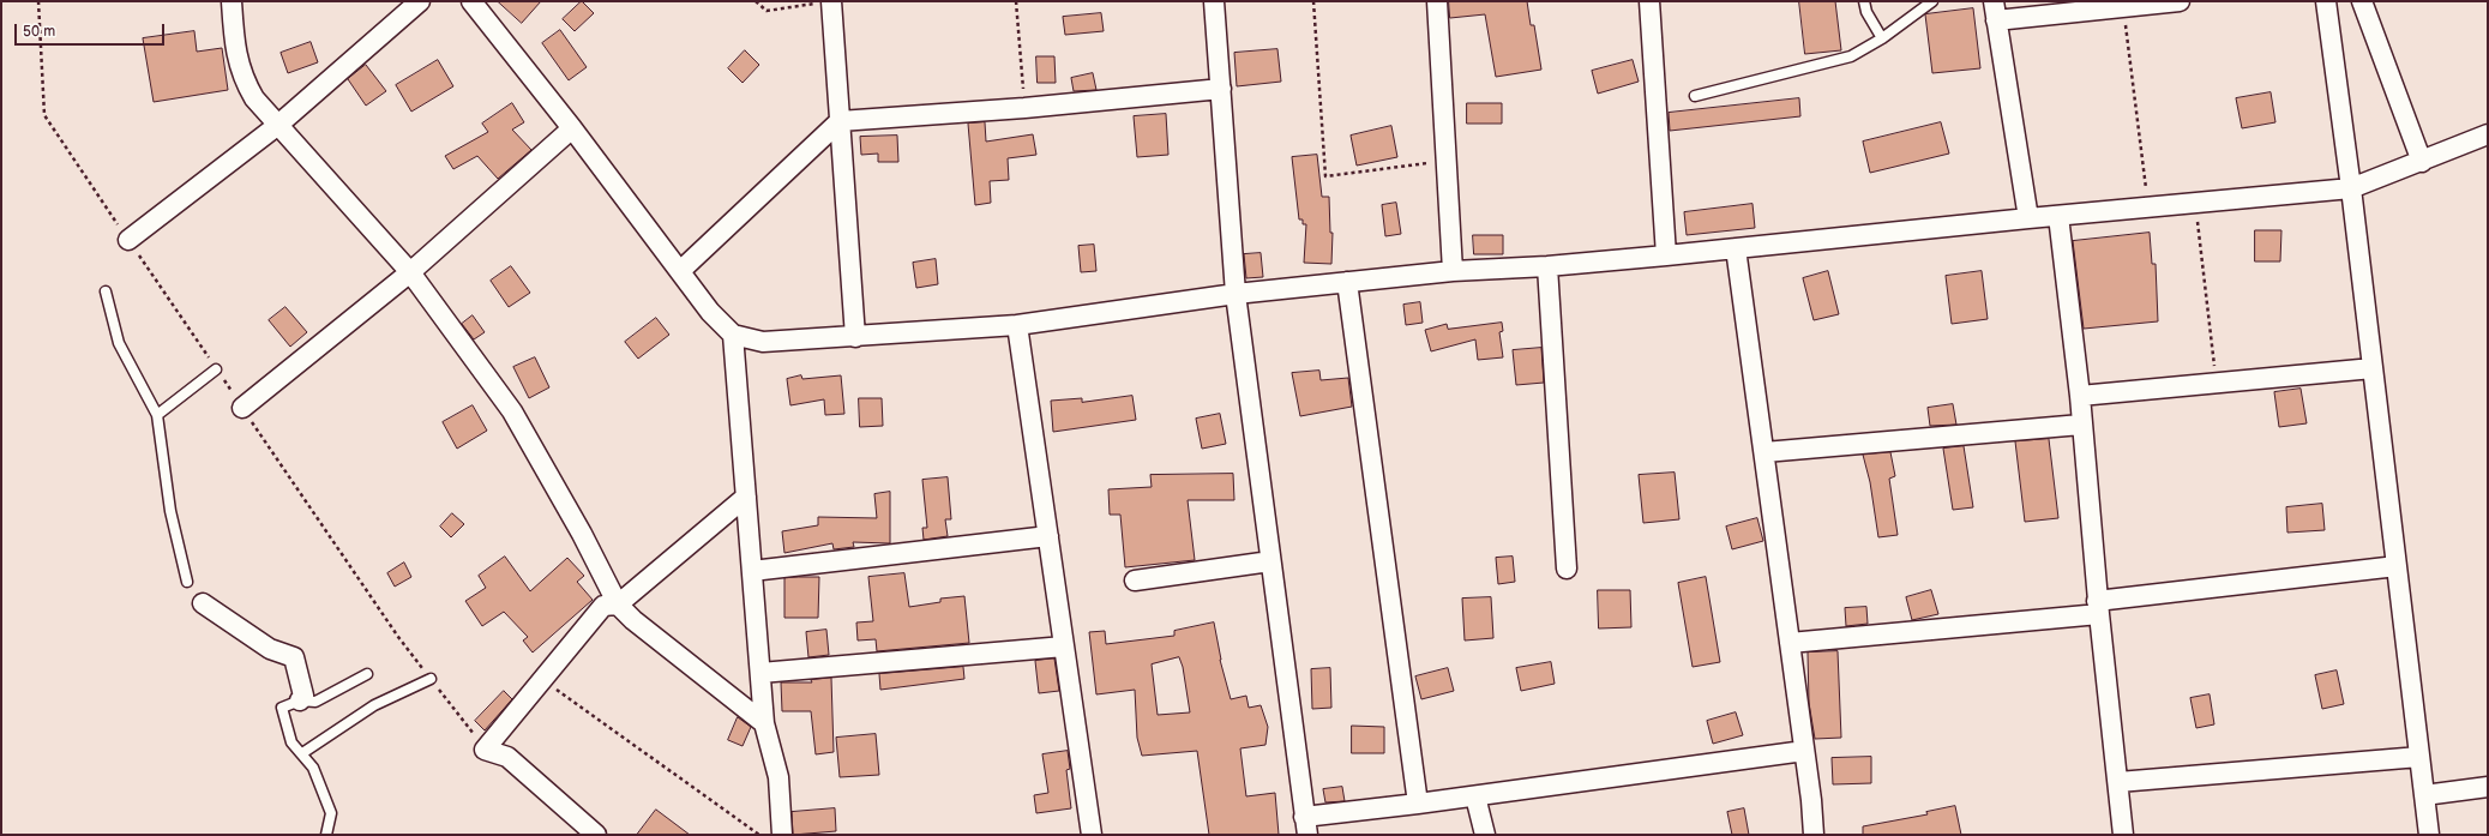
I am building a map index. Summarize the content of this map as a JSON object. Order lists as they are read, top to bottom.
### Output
{
  "scale_bar": "50 m"
}
